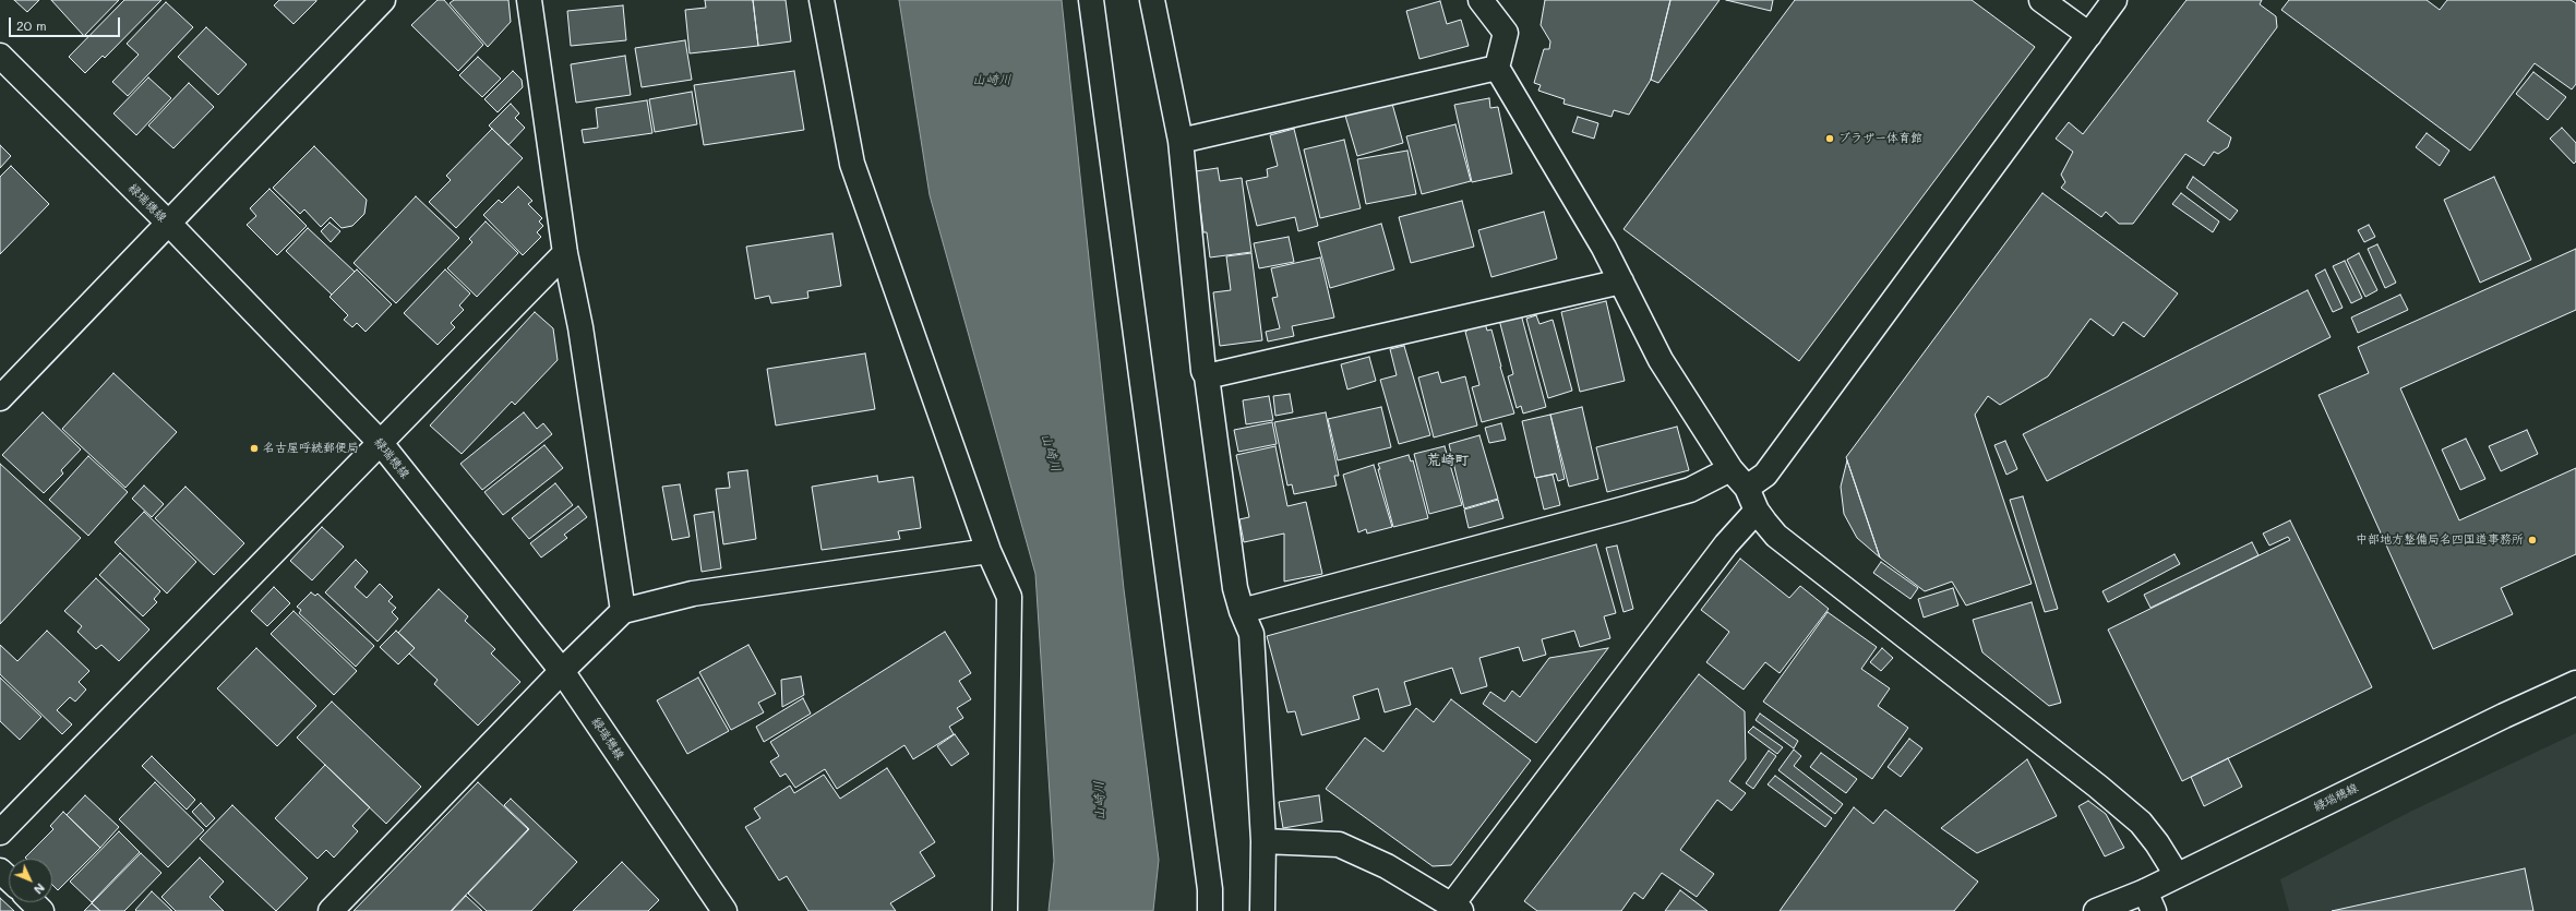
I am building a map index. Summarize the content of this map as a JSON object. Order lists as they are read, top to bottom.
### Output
{
  "streets": {
    "street": ["緑瑞穂線"]
  },
  "districts": ["荒崎町"],
  "water": ["山崎川"],
  "places": ["ブラザー体育館", "名古屋呼続郵便局", "中部地方整備局名四国道事務所"],
  "scale_bar": "20 m",
  "north": "bottom right"
}
